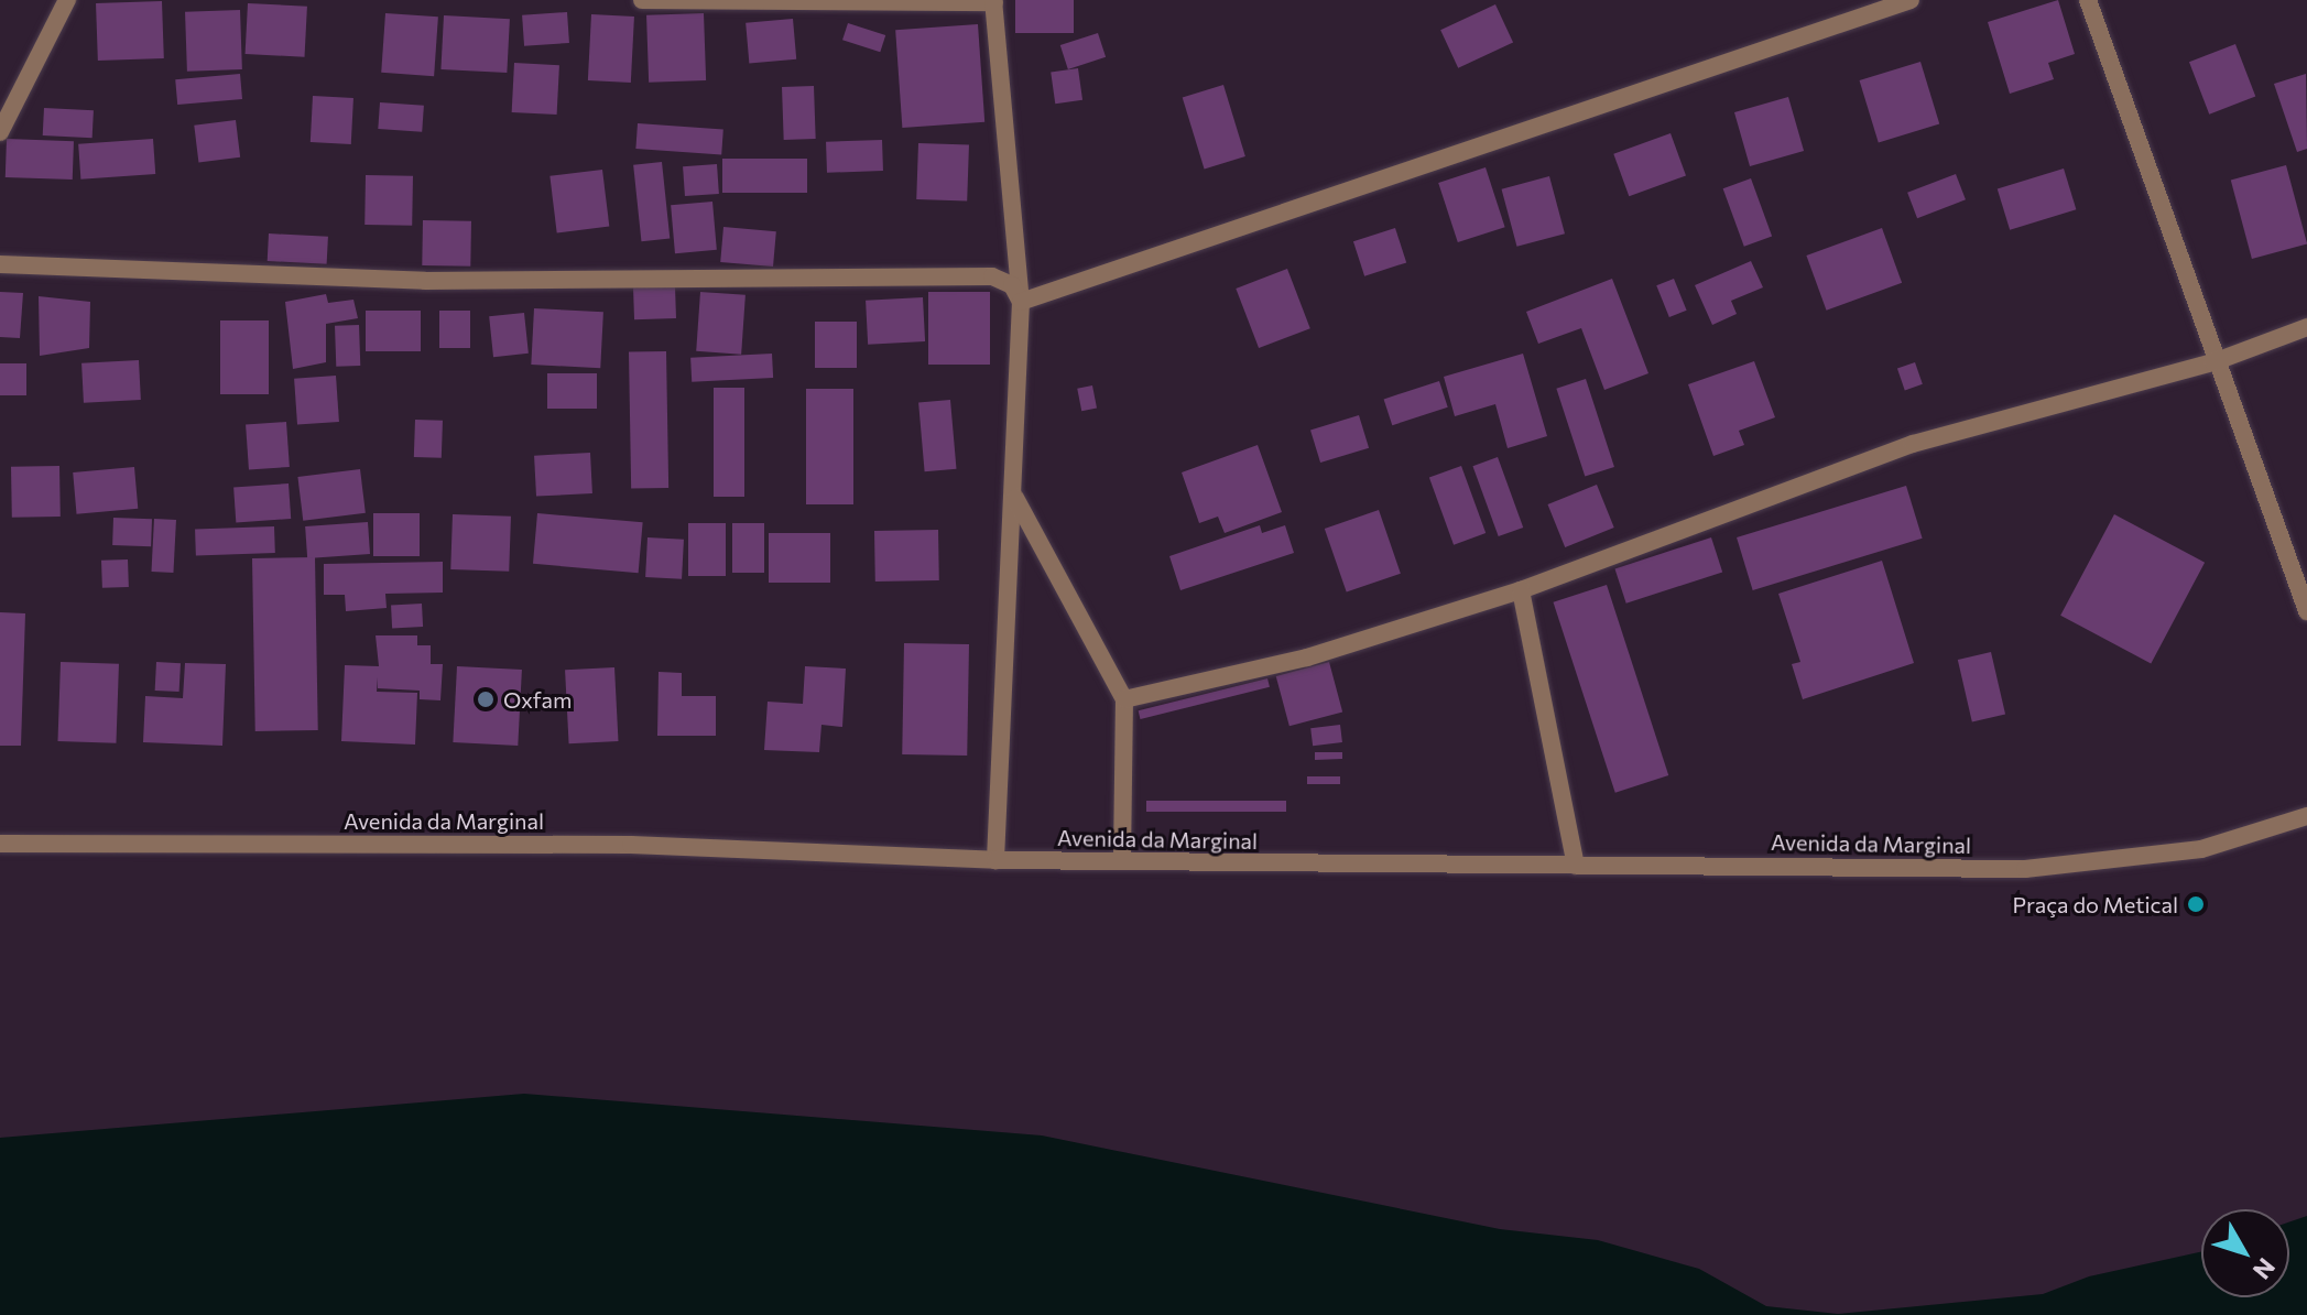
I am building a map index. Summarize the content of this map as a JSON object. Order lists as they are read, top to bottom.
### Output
{
  "streets": {
    "street": ["Avenida da Marginal"]
  },
  "places": ["Oxfam", "Praça do Metical"],
  "north": "bottom right"
}
